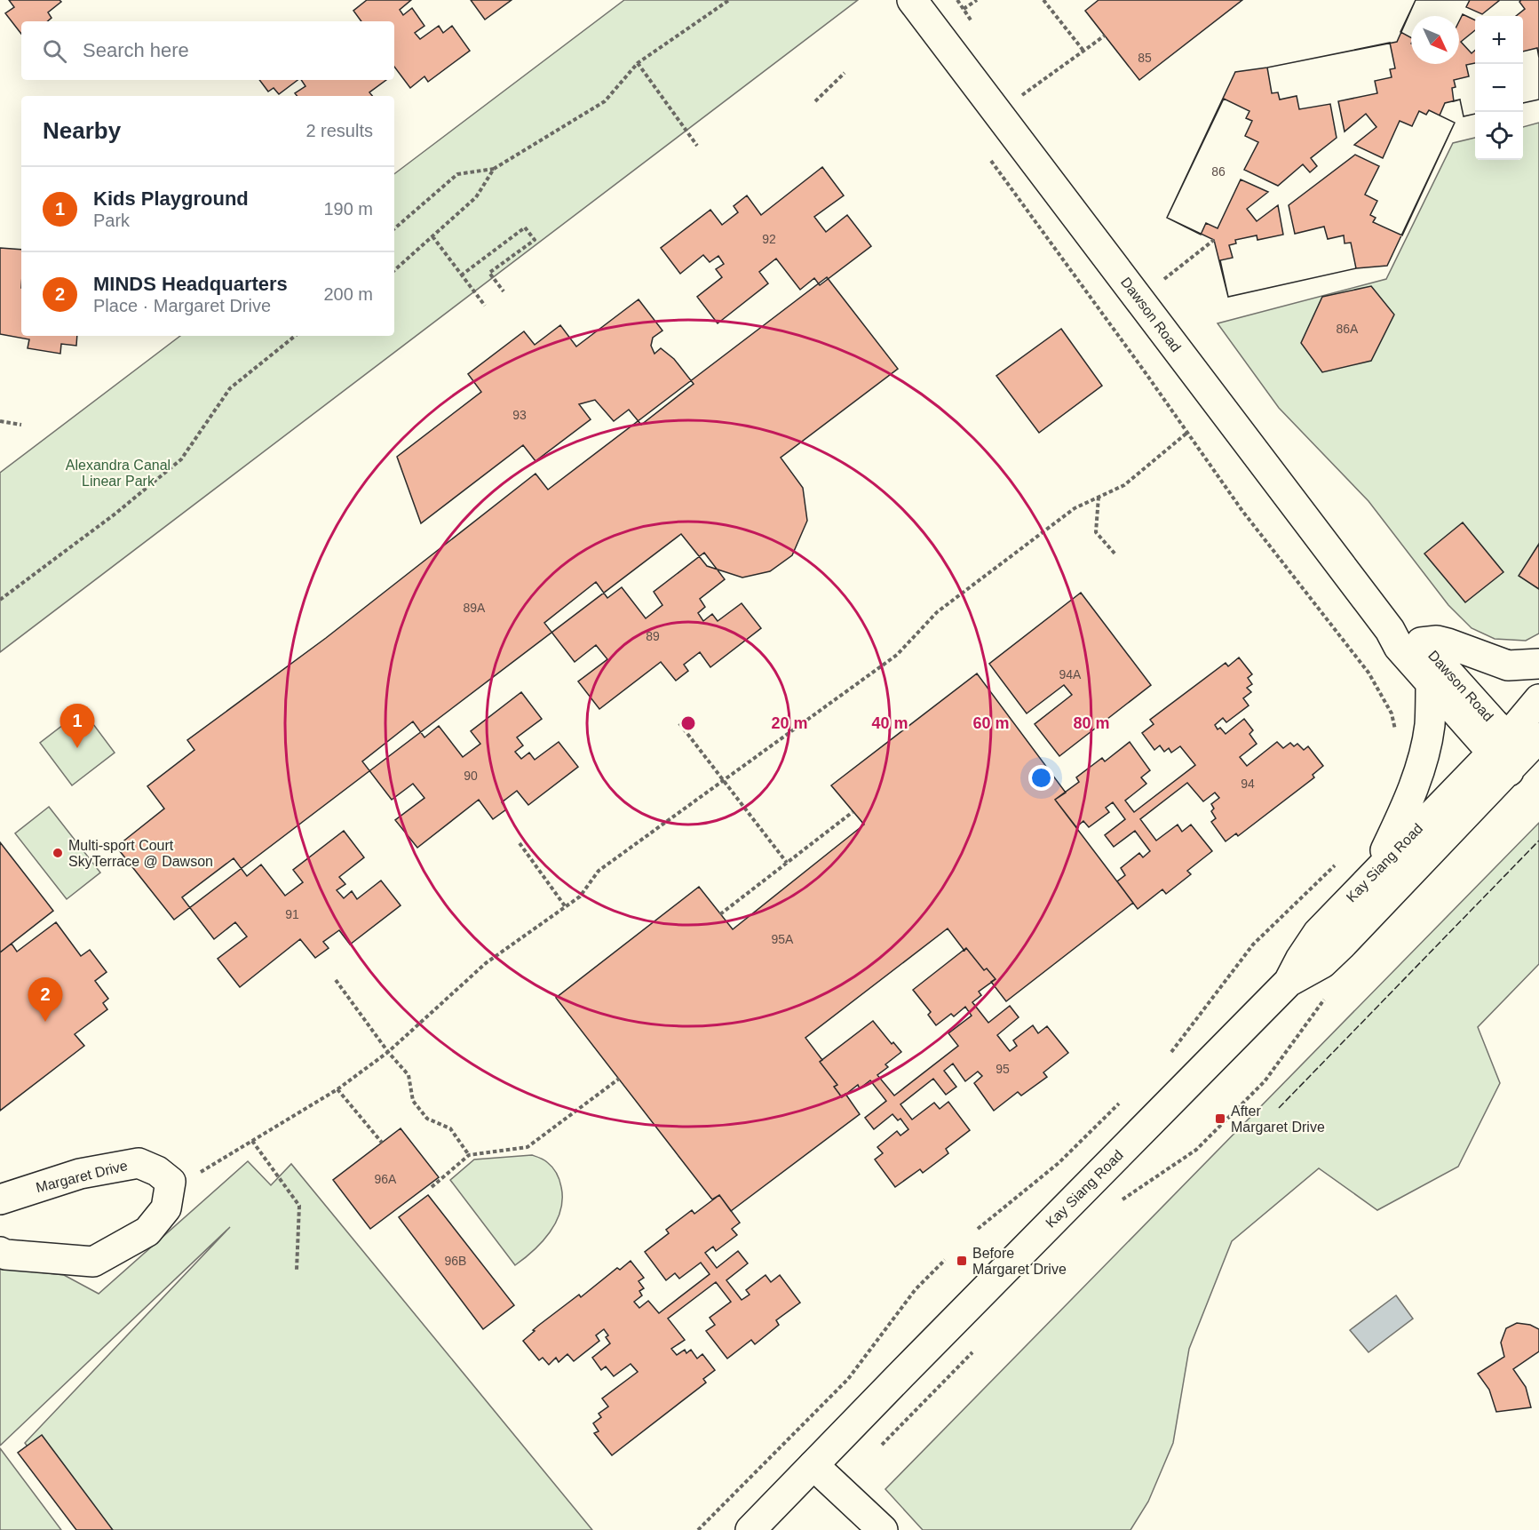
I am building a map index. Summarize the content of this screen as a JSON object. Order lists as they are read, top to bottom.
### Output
{
  "streets": {
    "street": ["Dawson Road", "Kay Siang Road", "Margaret Drive"]
  },
  "crossings": [
    ["Dawson Road", "Kay Siang Road"]
  ],
  "parks": ["Alexandra Canal Linear Park"],
  "places": {
    "other": ["Multi-sport Court SkyTerrace @ Dawson"],
    "transit": ["After Margaret Drive", "Before Margaret Drive"]
  },
  "house_numbers": [
    "85",
    "86",
    "92",
    "86A",
    "93",
    "89A",
    "89",
    "94A",
    "90",
    "94",
    "91",
    "95A",
    "95",
    "96A",
    "96B"
  ],
  "north": "bottom right",
  "page": {
    "map_buttons": ["+", "−"],
    "search": "Search here",
    "heading": ["Nearby", "2 results"],
    "list": [
      {
        "mark": "1",
        "name": "Kids Playground",
        "note": "Park",
        "value": "190 m"
      },
      {
        "mark": "2",
        "name": "MINDS Headquarters",
        "note": "Place · Margaret Drive",
        "value": "200 m"
      }
    ],
    "pins": ["1", "2"]
  },
  "rings": [
    "20 m",
    "40 m",
    "60 m",
    "80 m"
  ]
}
